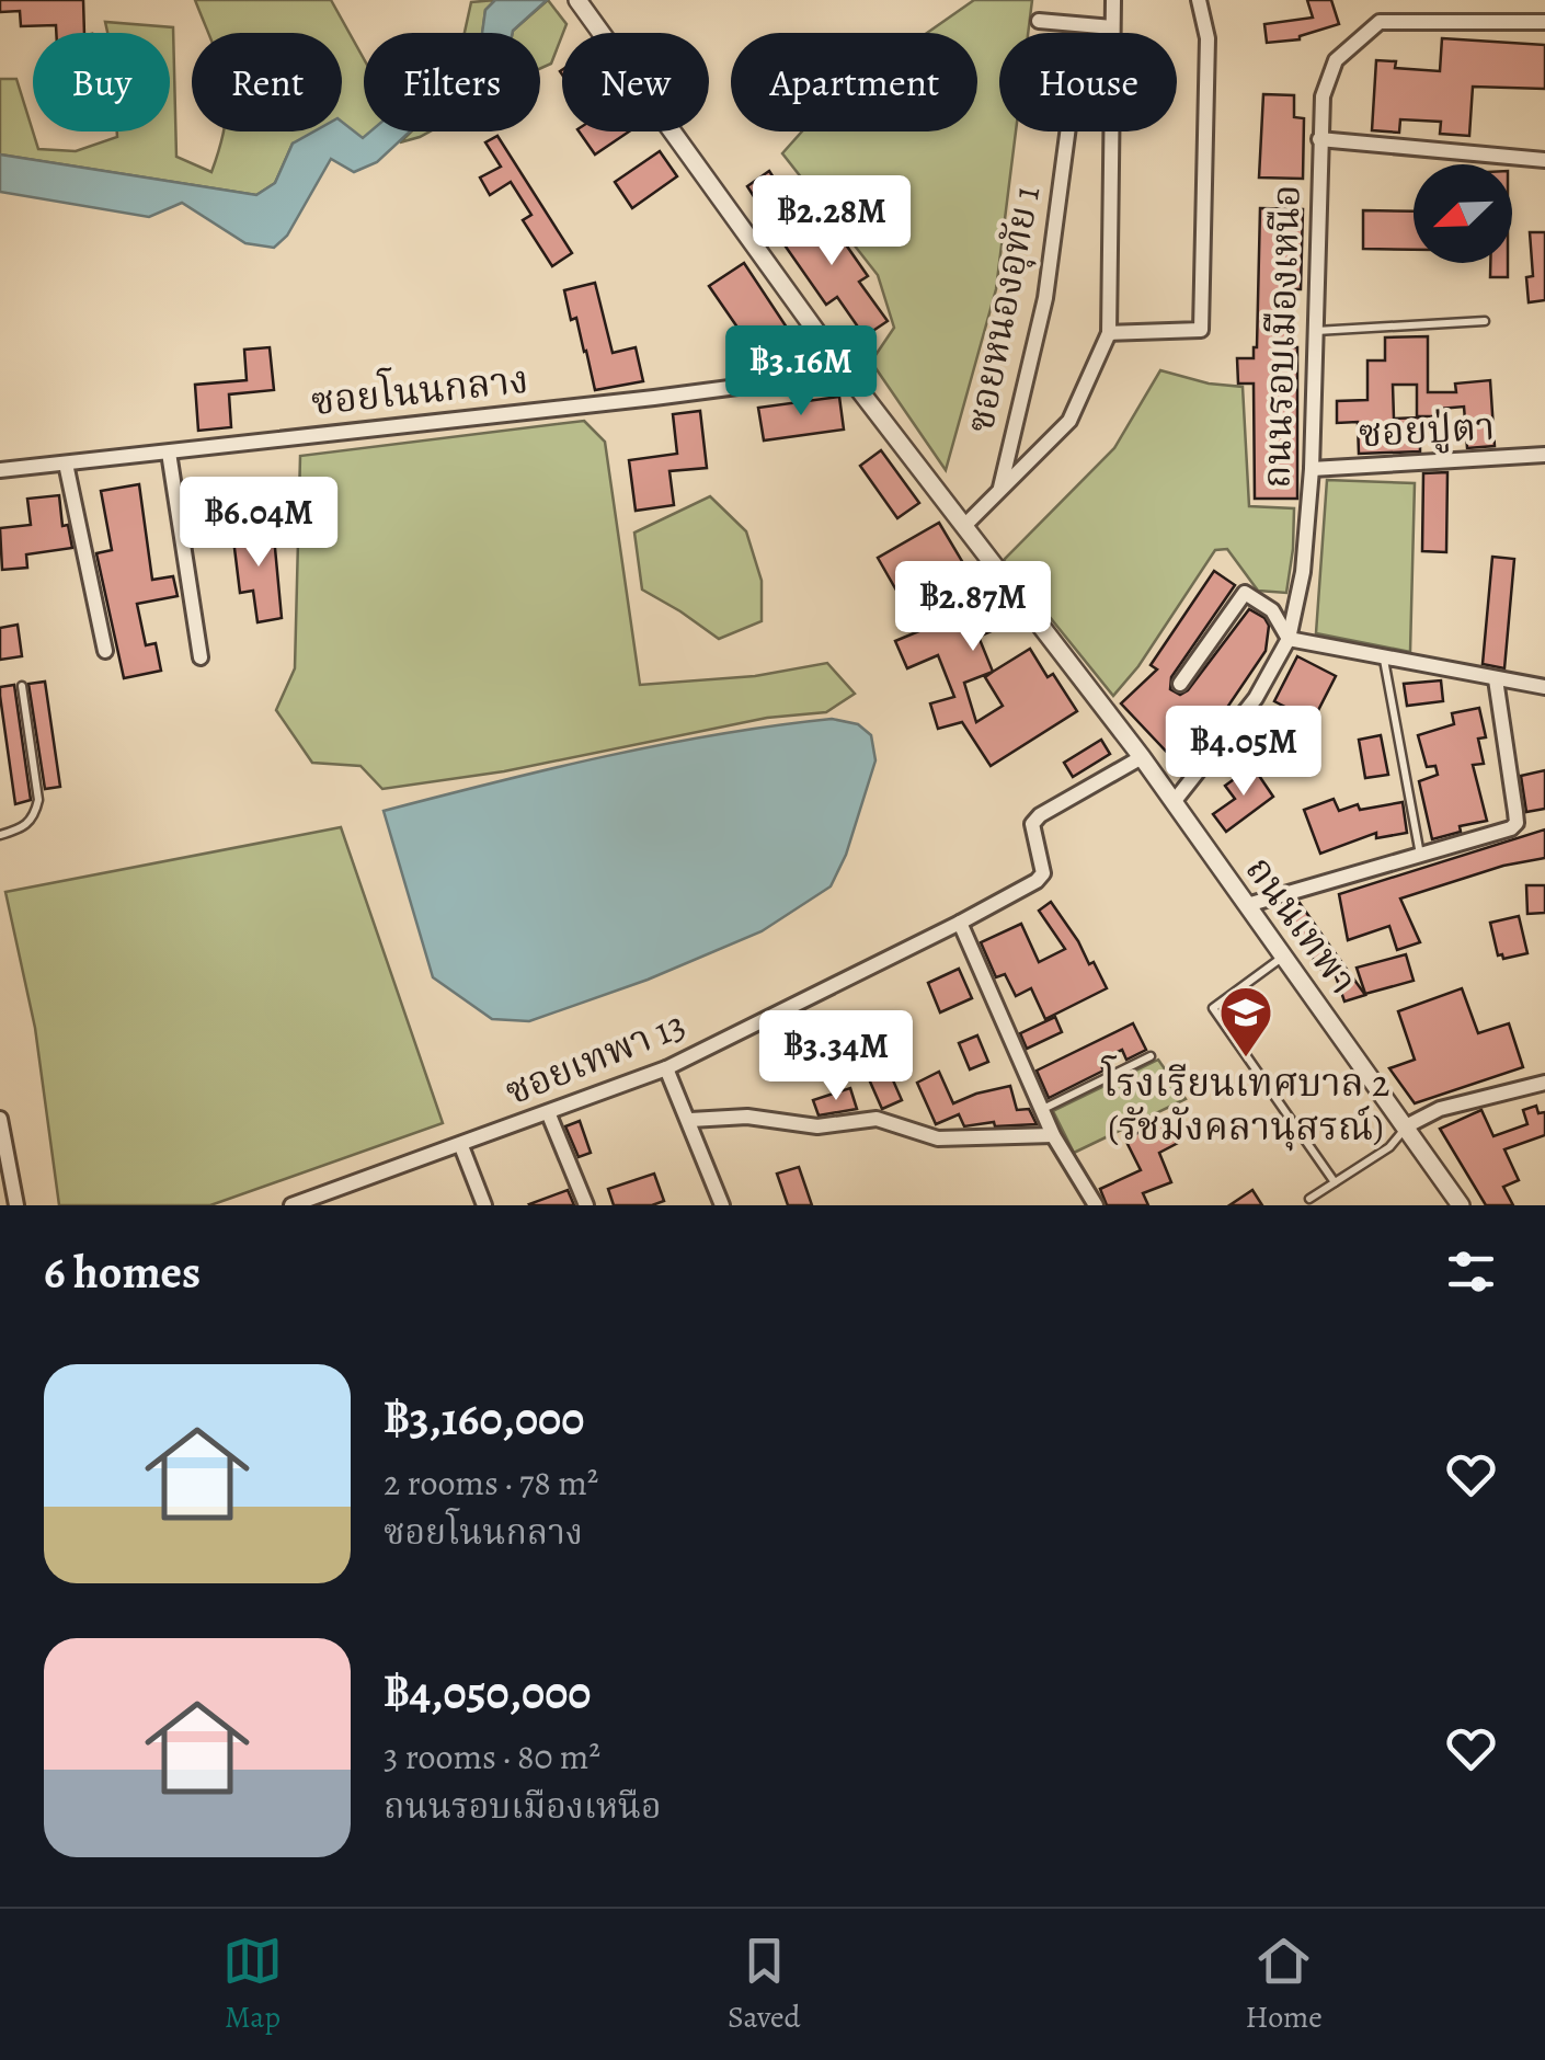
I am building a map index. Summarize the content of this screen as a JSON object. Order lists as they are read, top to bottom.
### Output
{
  "streets": {
    "street": [
      "ซอยหนองอุทัย 1",
      "ถนนรอบเมืองเหนือ",
      "ซอยโนนกลาง",
      "ซอยปู่ตา",
      "ถนนเทพา",
      "ซอยเทพา 13"
    ]
  },
  "crossings": [
    ["ถนนรอบเมืองเหนือ", "ซอยปู่ตา"],
    ["ถนนรอบเมืองเหนือ", "ถนนเทพา"],
    ["ซอยโนนกลาง", "ถนนเทพา"],
    ["ถนนเทพา", "ซอยเทพา 13"]
  ],
  "places": {
    "school or university": ["โรงเรียนเทศบาล 2 (รัชมังคลานุสรณ์)"]
  },
  "north": "bottom left",
  "page": {
    "chip": [
      "Buy",
      "Rent",
      "Filters",
      "New",
      "Apartment",
      "House"
    ],
    "price": [
      "฿2.28M",
      "฿3.16M",
      "฿6.04M",
      "฿2.87M",
      "฿4.05M",
      "฿3.34M"
    ],
    "heading": "6 homes",
    "list": [
      {
        "name": "฿3,160,000",
        "note": "2 rooms · 78 m² · ซอยโนนกลาง"
      },
      {
        "name": "฿4,050,000",
        "note": "3 rooms · 80 m² · ถนนรอบเมืองเหนือ"
      }
    ],
    "tabs": ["Map", "Saved", "Home"]
  }
}
